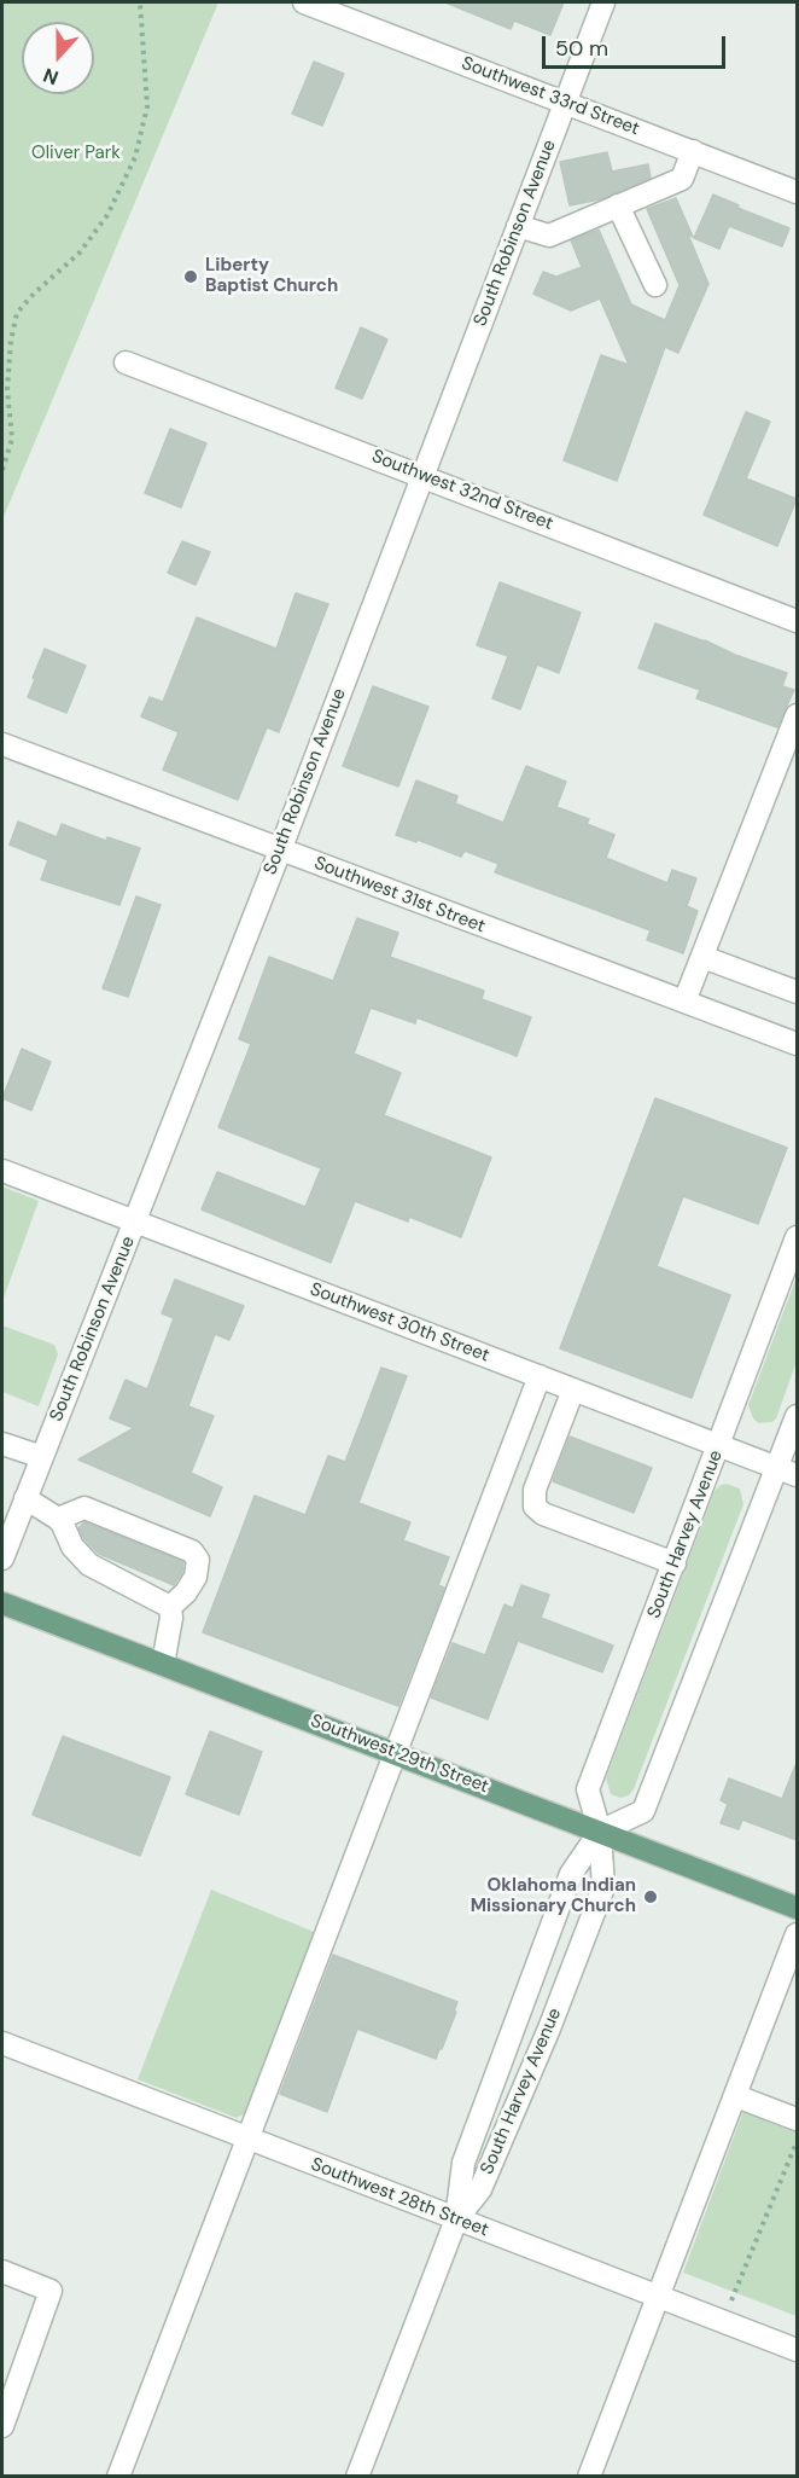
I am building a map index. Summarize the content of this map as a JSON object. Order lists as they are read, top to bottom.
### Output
{
  "streets": {
    "main road": ["Southwest 29th Street"],
    "street": [
      "Southwest 33rd Street",
      "South Robinson Avenue",
      "Southwest 32nd Street",
      "Southwest 31st Street",
      "Southwest 30th Street",
      "South Harvey Avenue",
      "Southwest 28th Street"
    ]
  },
  "crossings": [
    ["Southwest 33rd Street", "South Robinson Avenue"],
    ["South Robinson Avenue", "Southwest 32nd Street"],
    ["South Robinson Avenue", "Southwest 31st Street"],
    ["South Robinson Avenue", "Southwest 30th Street"],
    ["Southwest 30th Street", "South Harvey Avenue"],
    ["South Harvey Avenue", "Southwest 29th Street"],
    ["South Harvey Avenue", "Southwest 28th Street"]
  ],
  "parks": ["Oliver Park"],
  "places": ["Liberty Baptist Church", "Oklahoma Indian Missionary Church"],
  "scale_bar": "50 m",
  "north": "bottom"
}
